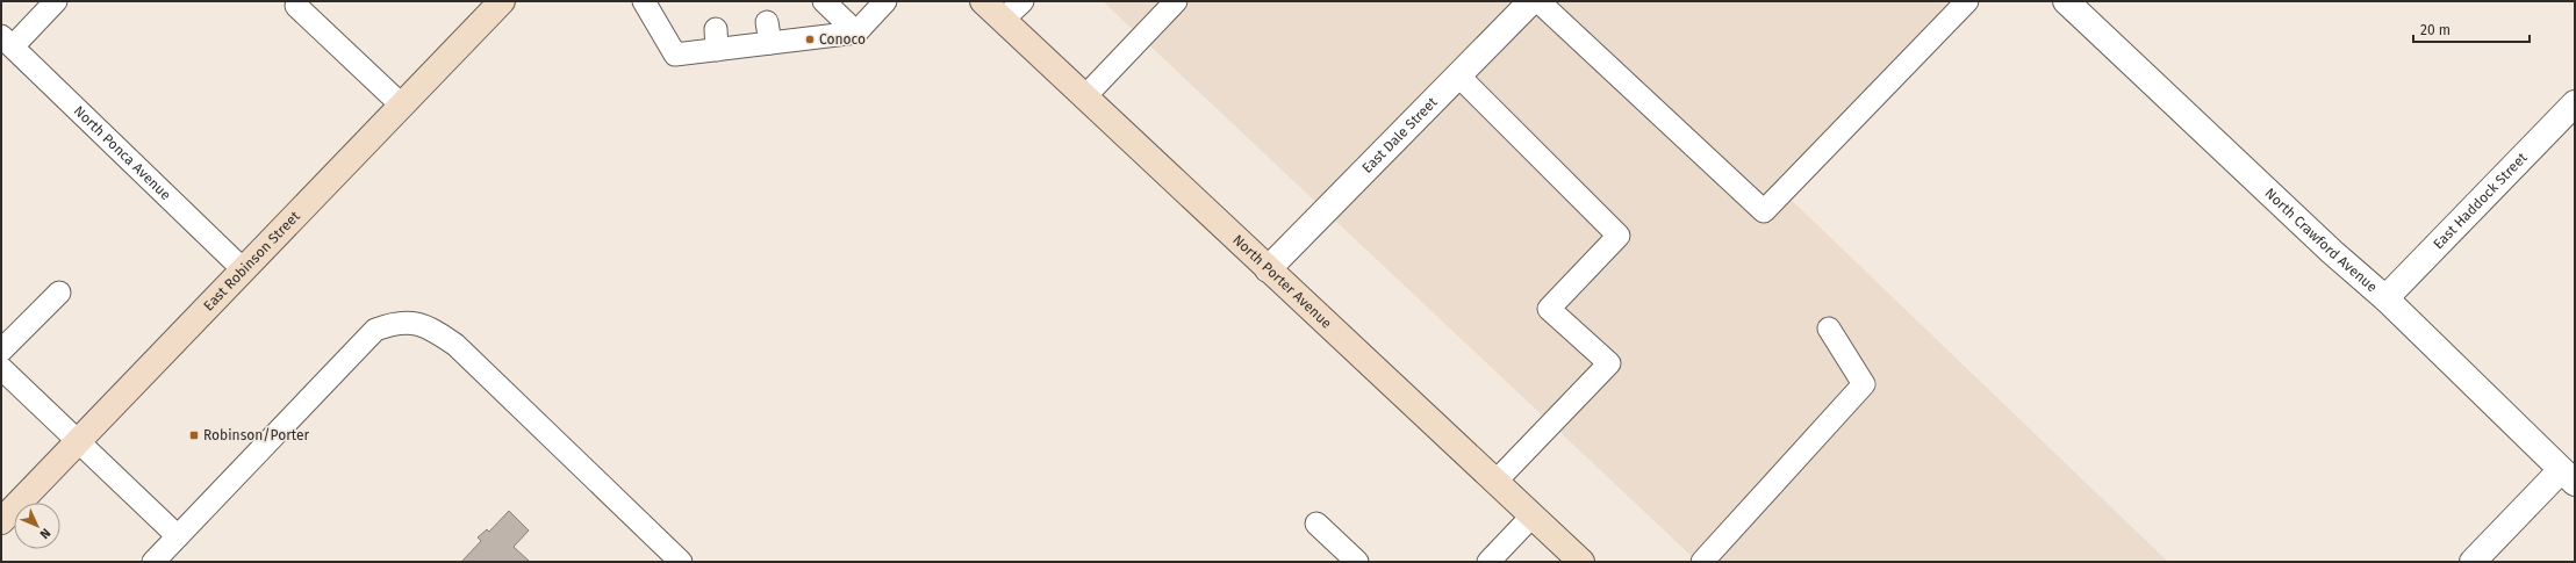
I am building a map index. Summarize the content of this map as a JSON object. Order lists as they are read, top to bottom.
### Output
{
  "streets": {
    "main road": ["East Robinson Street", "North Porter Avenue"],
    "street": ["East Dale Street", "East Haddock Street", "North Crawford Avenue"],
    "lane": ["North Ponca Avenue"]
  },
  "crossings": [
    ["East Dale Street", "North Porter Avenue"],
    ["North Ponca Avenue", "East Robinson Street"],
    ["East Haddock Street", "North Crawford Avenue"]
  ],
  "places": {
    "other": ["Conoco"],
    "transit": ["Robinson/Porter"]
  },
  "scale_bar": "20 m",
  "north": "bottom right"
}
